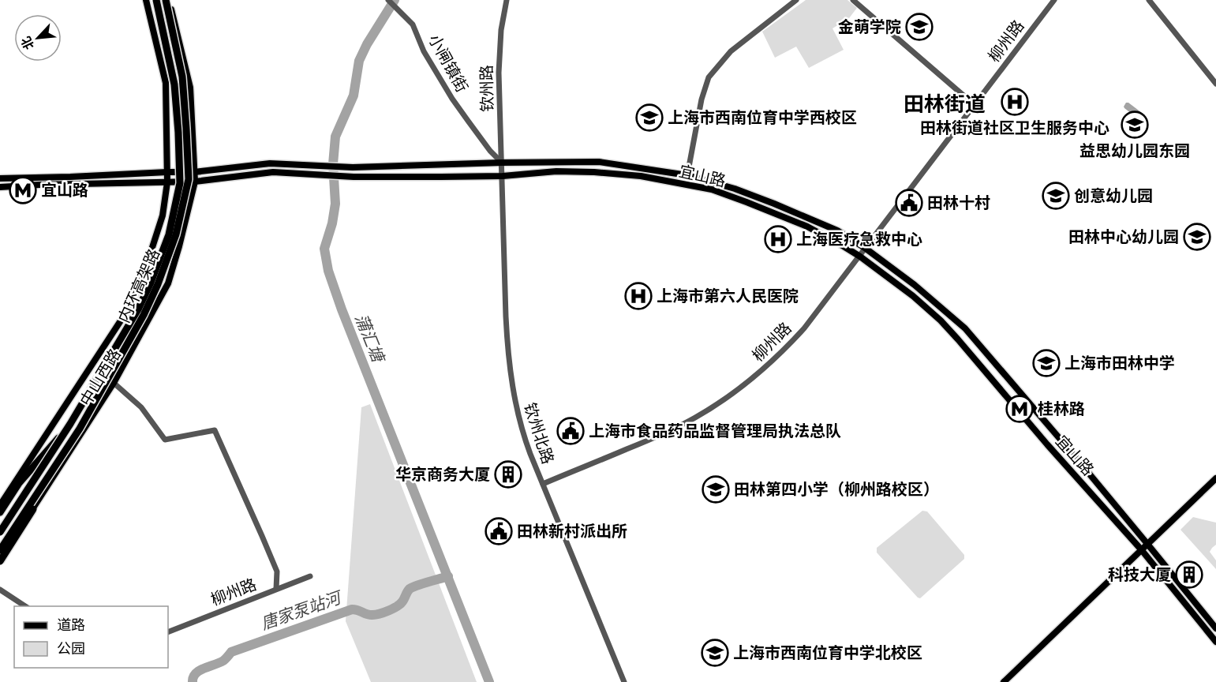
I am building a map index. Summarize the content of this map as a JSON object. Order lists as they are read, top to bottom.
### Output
{
  "streets": {
    "highway": ["内环高架路"],
    "main road": ["宜山路", "中山西路"],
    "street": [
      "柳州路",
      "小闸镇街",
      "钦州路",
      "钦州北路"
    ]
  },
  "crossings": [
    ["柳州路", "宜山路"],
    ["柳州路", "钦州北路"],
    ["小闸镇街", "钦州路"],
    ["小闸镇街", "宜山路"],
    ["钦州路", "宜山路"],
    ["钦州路", "钦州北路"],
    ["宜山路", "中山西路"],
    ["宜山路", "钦州北路"],
    ["内环高架路", "中山西路"]
  ],
  "districts": ["田林街道"],
  "water": ["蒲汇塘", "唐家泵站河"],
  "places": {
    "school or university": [
      "金萌学院",
      "上海市西南位育中学西校区",
      "益思幼儿园东园",
      "创意幼儿园",
      "田林中心幼儿园",
      "上海市田林中学",
      "田林第四小学（柳州路校区）",
      "上海市西南位育中学北校区"
    ],
    "hospital": ["田林街道社区卫生服务中心", "上海医疗急救中心", "上海市第六人民医院"],
    "metro station": ["宜山路", "桂林路"],
    "public building": ["田林十村", "上海市食品药品监督管理局执法总队", "田林新村派出所"],
    "building": ["华京商务大厦", "科技大厦"]
  },
  "legend": ["道路", "公园"],
  "north": "bottom left"
}
